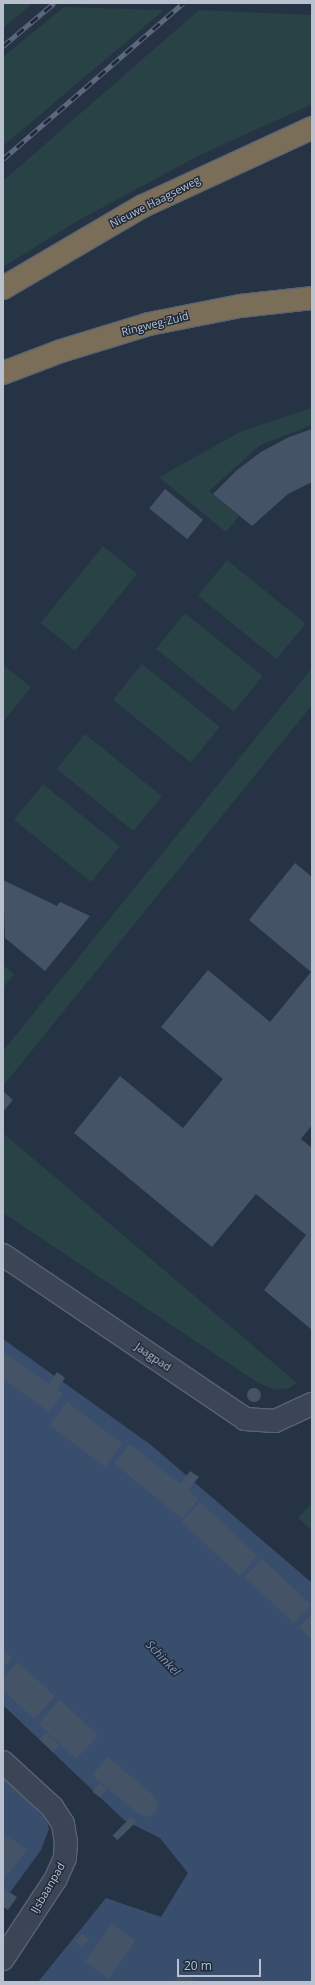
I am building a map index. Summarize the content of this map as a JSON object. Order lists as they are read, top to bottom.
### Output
{
  "streets": {
    "highway": ["Nieuwe Haagseweg", "Ringweg-Zuid"],
    "street": ["Jaagpad", "IJsbaanpad"]
  },
  "water": ["Schinkel"],
  "scale_bar": "20 m"
}
